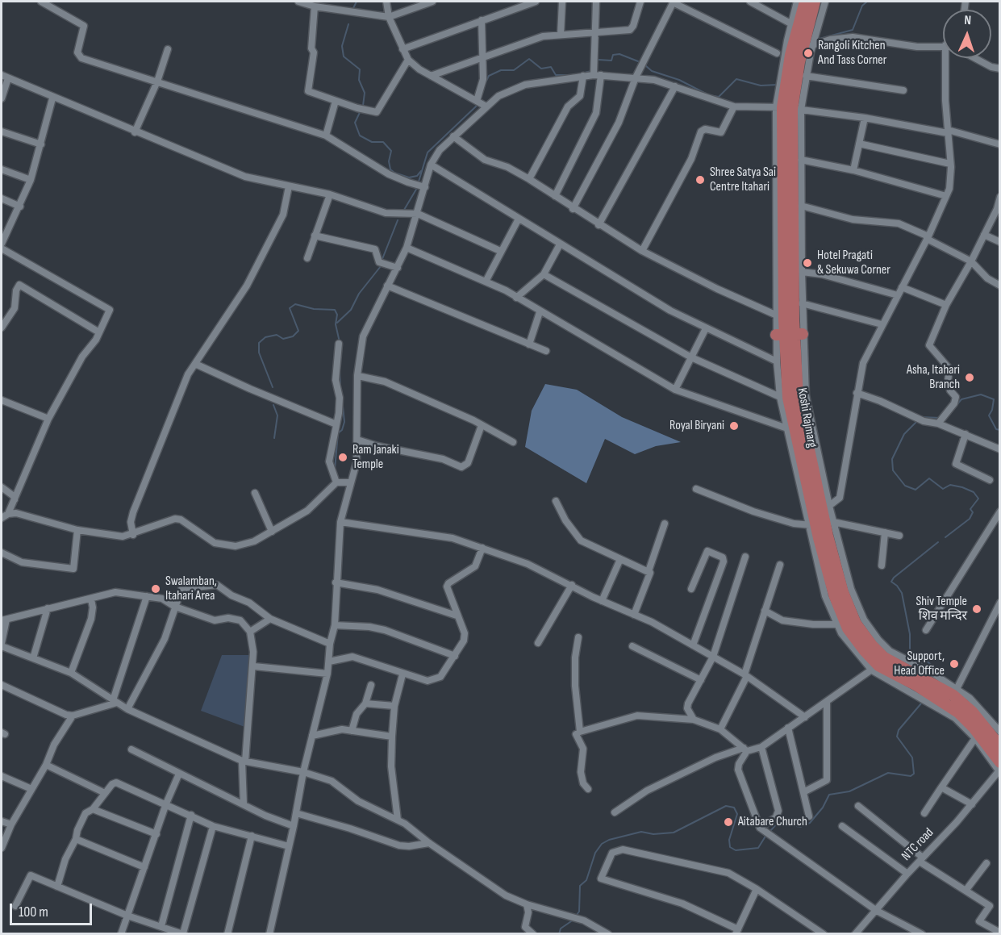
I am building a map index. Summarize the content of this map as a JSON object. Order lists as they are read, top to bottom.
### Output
{
  "streets": {
    "main road": ["Koshi Rajmarg"],
    "street": ["NTC road"]
  },
  "crossings": [
    ["Koshi Rajmarg", "NTC road"]
  ],
  "places": [
    "Rangoli Kitchen And Tass Corner",
    "Shree Satya Sai Centre Itahari",
    "Hotel Pragati & Sekuwa Corner",
    "Asha, Itahari Branch",
    "Royal Biryani",
    "Ram Janaki Temple",
    "Swalamban, Itahari Area",
    "Shiv Temple शिव मन्दिर",
    "Support, Head Office",
    "Aitabare Church"
  ],
  "scale_bar": "100 m",
  "north": "top"
}
